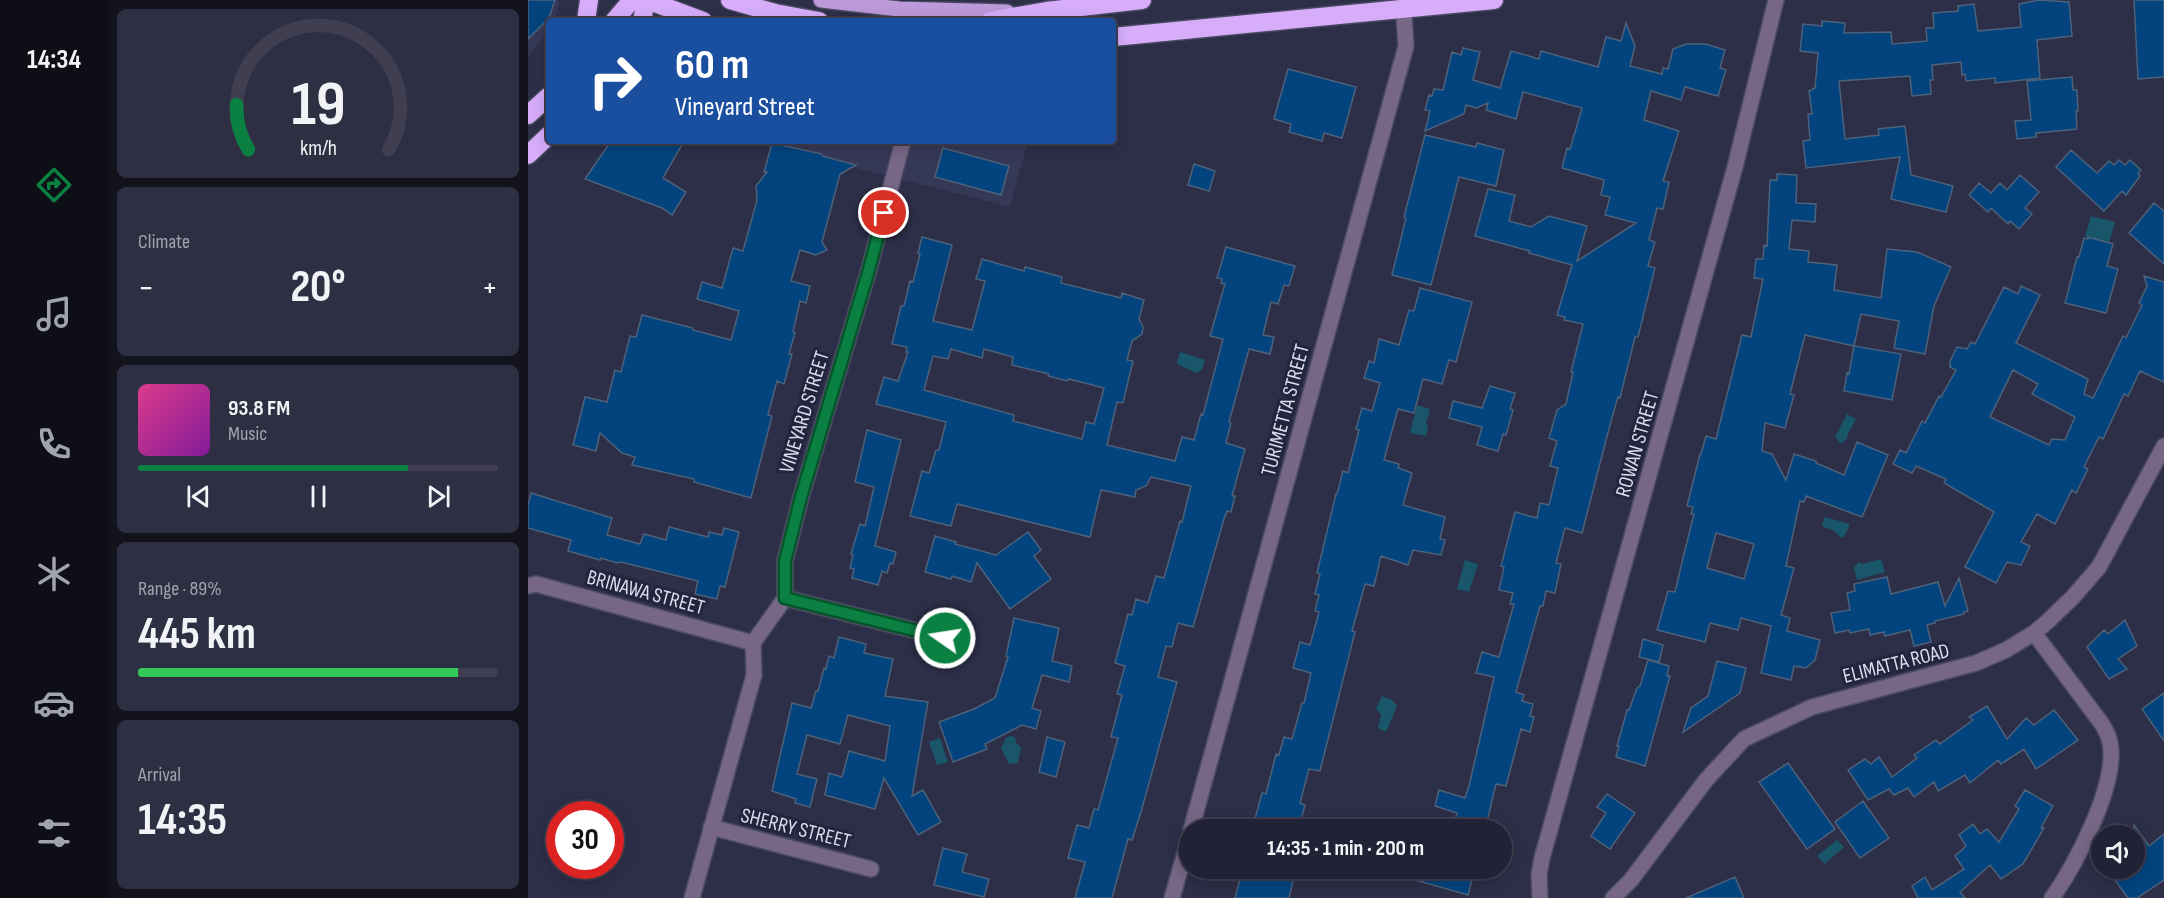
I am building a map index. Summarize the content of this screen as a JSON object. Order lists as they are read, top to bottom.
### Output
{
  "streets": {
    "street": [
      "TURIMETTA STREET",
      "VINEYARD STREET",
      "ROWAN STREET",
      "BRINAWA STREET",
      "ELIMATTA ROAD",
      "SHERRY STREET"
    ]
  },
  "page": {
    "tabs": "14:34",
    "turn": ["60 m", "Vineyard Street"],
    "tile": [
      "Climate",
      ["Range · 89%", "445 km"],
      ["Arrival", "14:35"]
    ],
    "heat": ["−", "20°", "+"],
    "song": ["93.8 FM", "Music"],
    "limit": "30",
    "trip": "14:35 · 1 min · 200 m",
    "gauge": ["19", "km/h"]
  }
}
